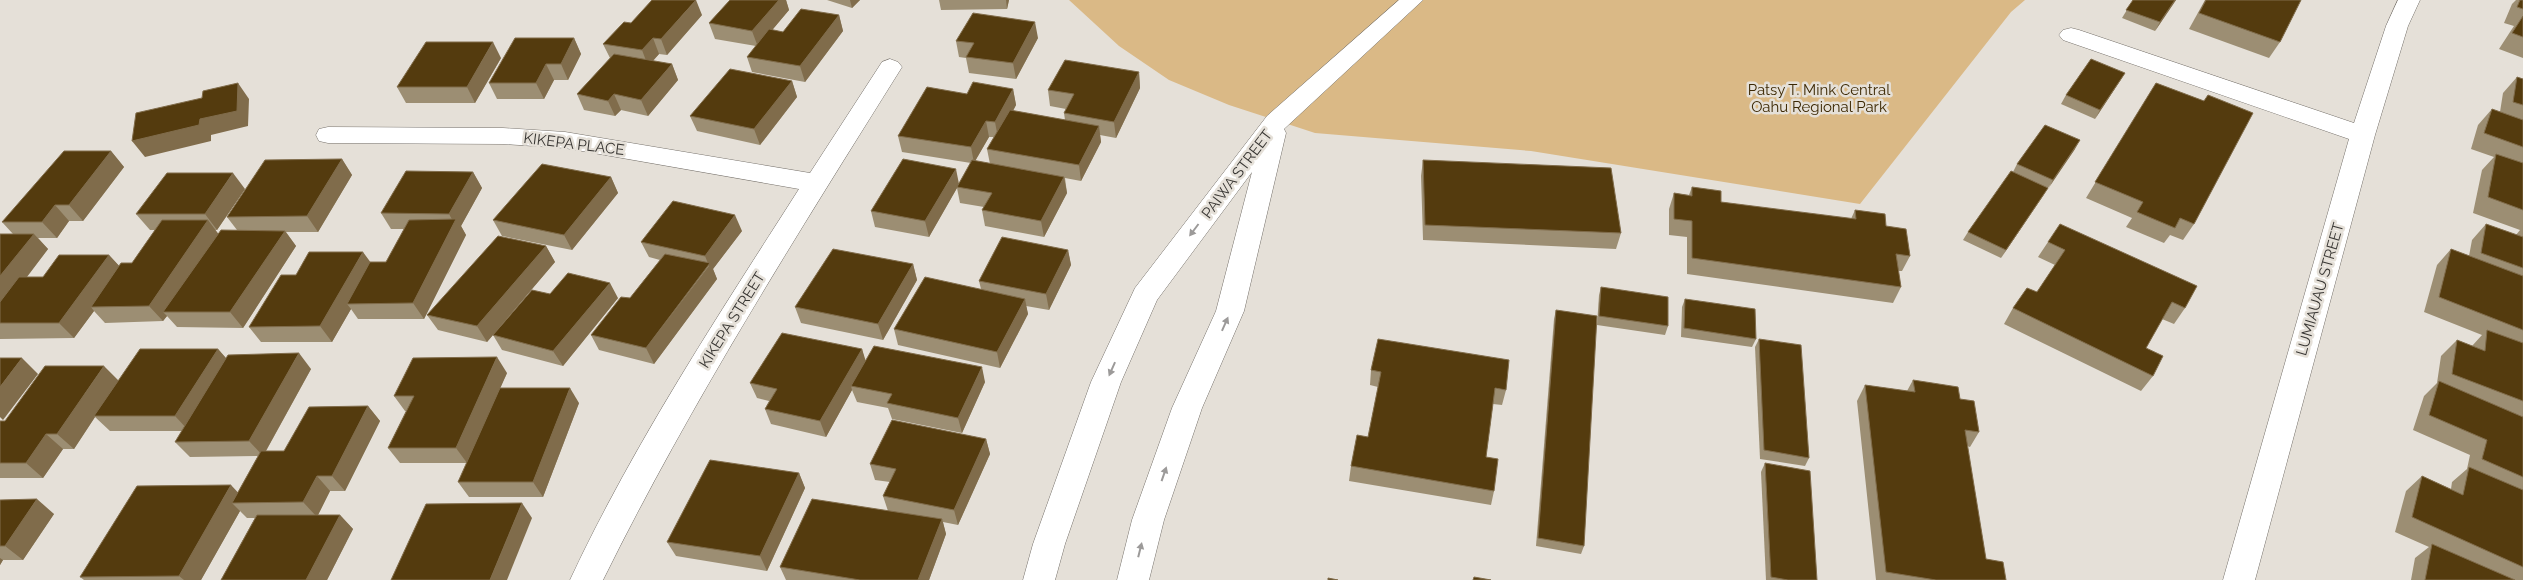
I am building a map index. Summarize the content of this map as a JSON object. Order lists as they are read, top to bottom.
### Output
{
  "streets": {
    "street": [
      "KIKEPA PLACE",
      "PAIWA STREET",
      "LUMIAUAU STREET",
      "KIKEPA STREET"
    ]
  },
  "crossings": [
    ["KIKEPA PLACE", "KIKEPA STREET"]
  ],
  "parks": ["Patsy T. Mink Central Oahu Regional Park"]
}
